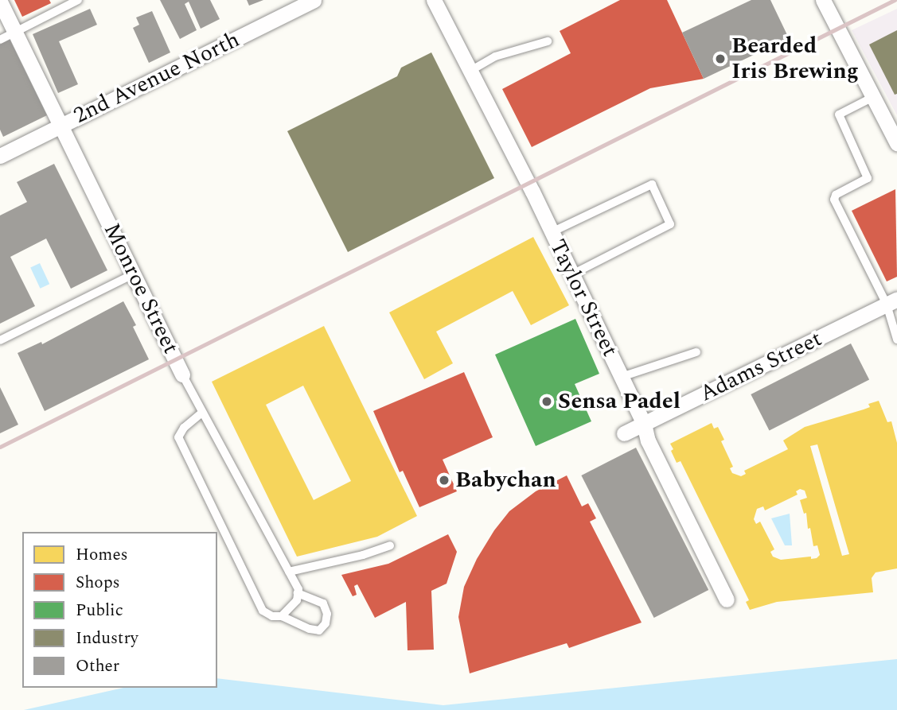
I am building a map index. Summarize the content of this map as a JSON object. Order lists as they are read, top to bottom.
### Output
{
  "streets": {
    "street": [
      "2nd Avenue North",
      "Monroe Street",
      "Taylor Street",
      "Adams Street"
    ]
  },
  "crossings": [
    ["2nd Avenue North", "Monroe Street"],
    ["Taylor Street", "Adams Street"]
  ],
  "places": ["Bearded Iris Brewing", "Sensa Padel", "Babychan"],
  "legend": [
    "Homes",
    "Shops",
    "Public",
    "Industry",
    "Other"
  ]
}
